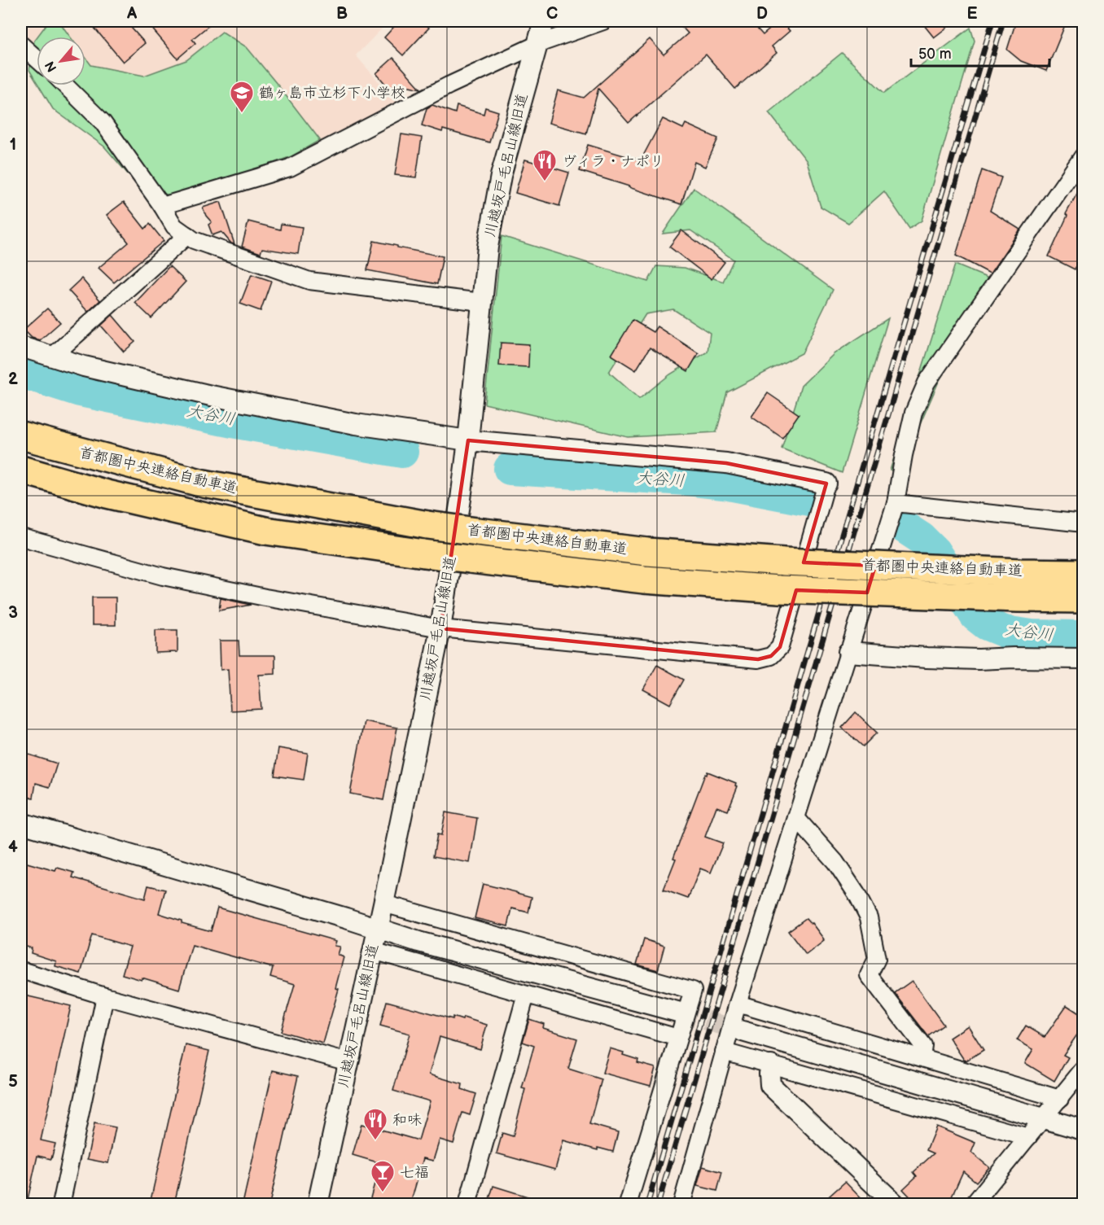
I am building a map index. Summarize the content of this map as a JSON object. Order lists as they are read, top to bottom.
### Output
{
  "streets": {
    "highway": ["首都圏中央連絡自動車道"],
    "street": ["川越坂戸毛呂山線旧道"]
  },
  "water": ["大谷川"],
  "places": {
    "school or university": ["鶴ヶ島市立杉下小学校"],
    "restaurant": ["ヴィラ・ナポリ", "和味"],
    "bar": ["七福"]
  },
  "scale_bar": "50 m",
  "north": "bottom left",
  "grid": {
    "columns": [
      "A",
      "B",
      "C",
      "D",
      "E"
    ],
    "rows": [
      "1",
      "2",
      "3",
      "4",
      "5"
    ]
  }
}
